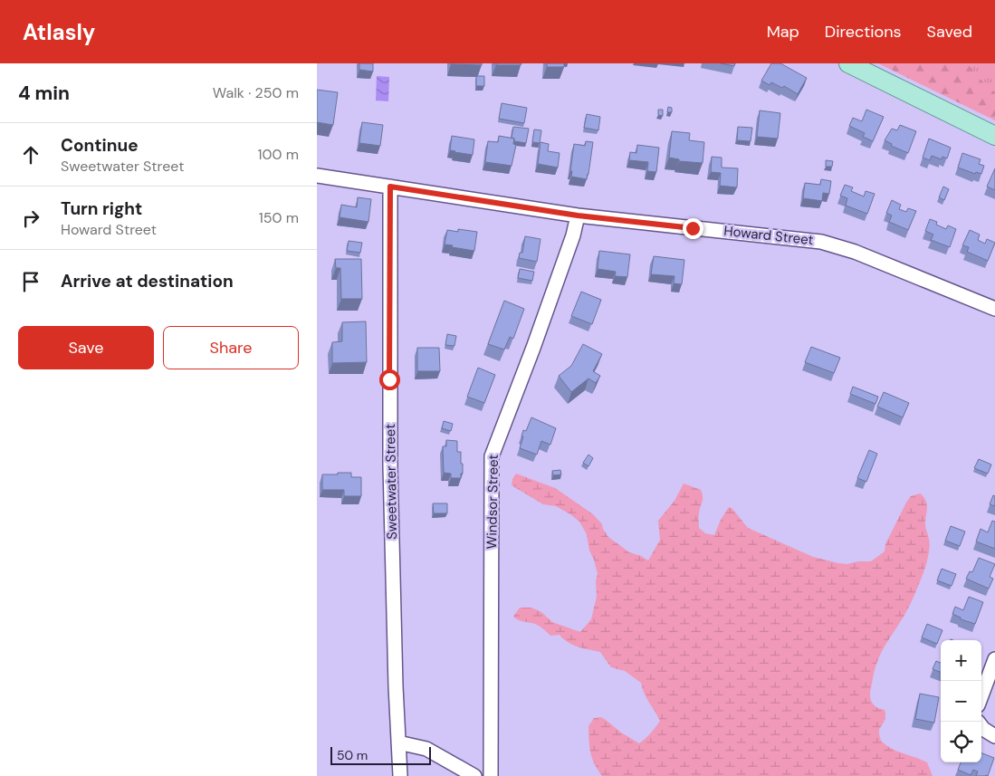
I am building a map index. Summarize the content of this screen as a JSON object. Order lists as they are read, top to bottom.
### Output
{
  "streets": {
    "street": ["Howard Street", "Sweetwater Street", "Windsor Street"]
  },
  "crossings": [
    ["Howard Street", "Sweetwater Street"],
    ["Howard Street", "Windsor Street"]
  ],
  "scale_bar": "50 m",
  "page": {
    "header": "Atlasly",
    "nav": ["Map", "Directions", "Saved"],
    "heading": ["4 min", "Walk · 250 m"],
    "list": [
      ["Continue", "Sweetwater Street", "100 m"],
      ["Turn right", "Howard Street", "150 m"],
      "Arrive at destination"
    ],
    "buttons": ["Save", "Share"],
    "map_buttons": ["+", "−"],
    "scale": "50 m"
  }
}
